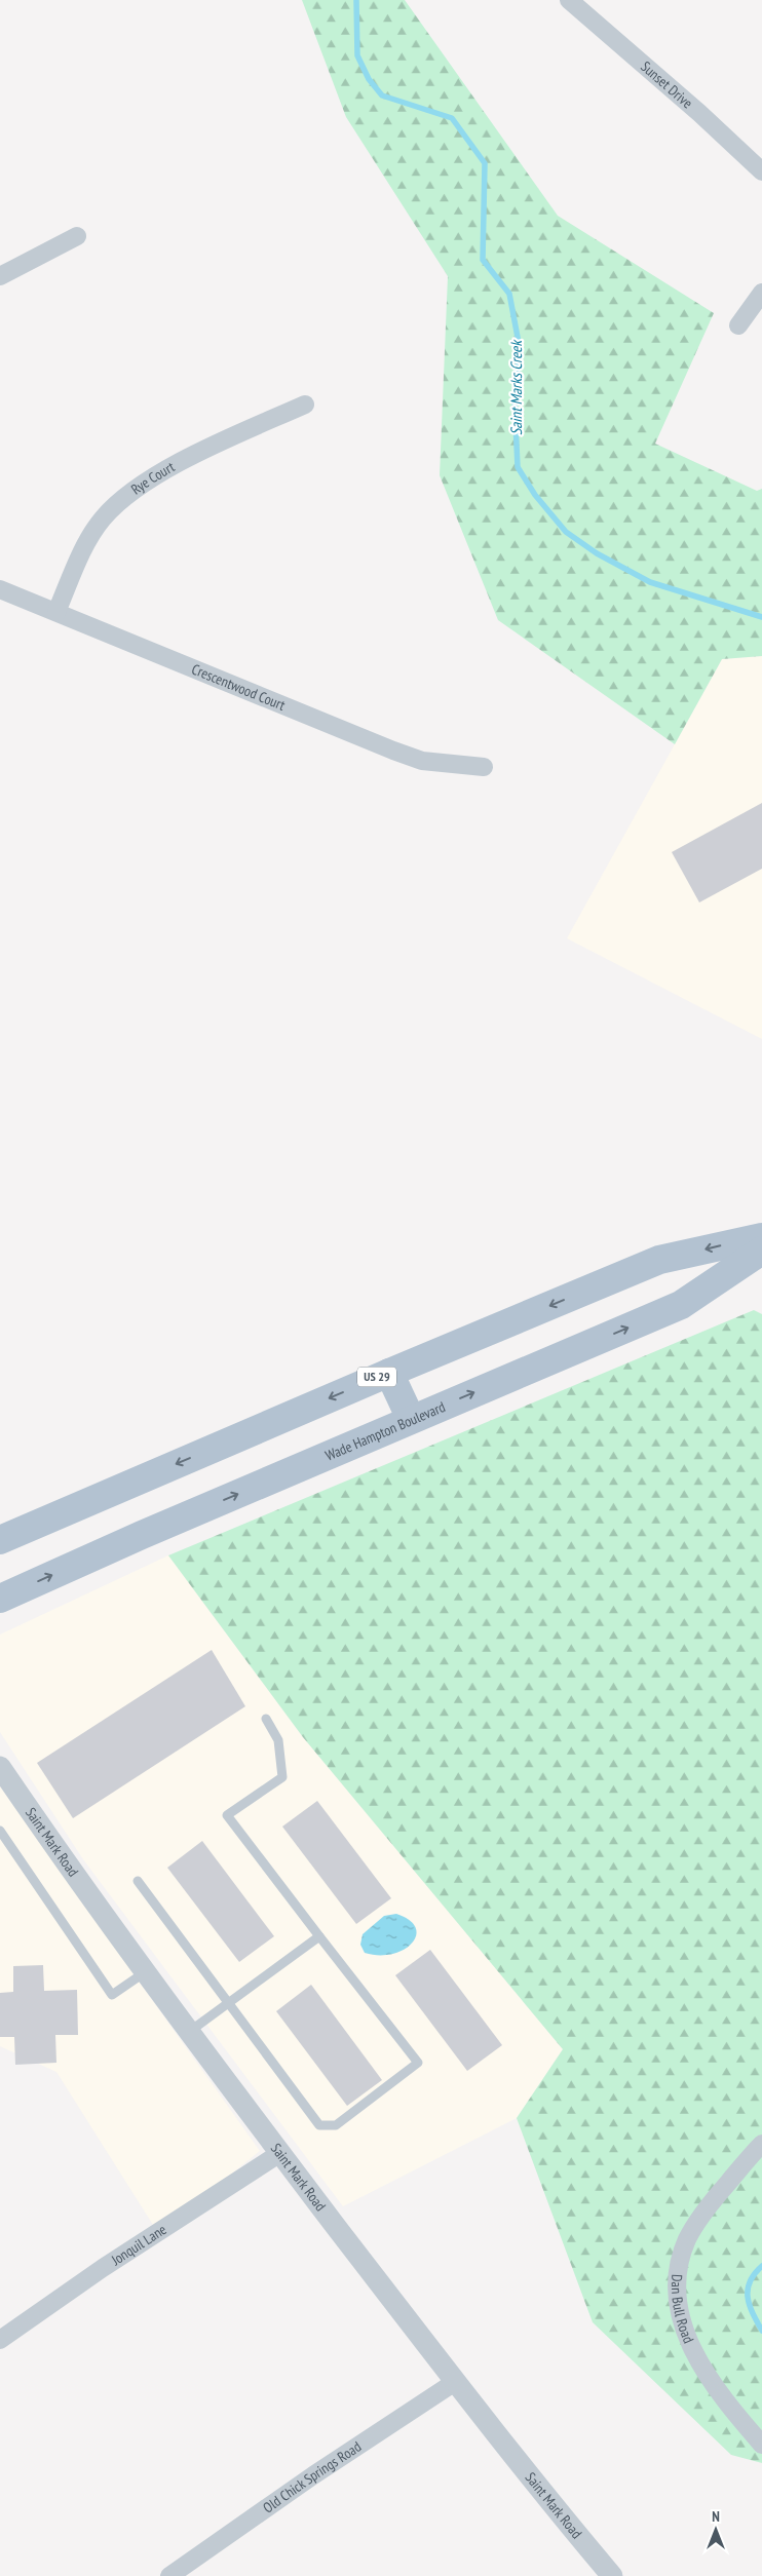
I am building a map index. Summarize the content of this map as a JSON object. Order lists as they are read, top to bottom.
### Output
{
  "streets": {
    "main road": ["US 29", "Wade Hampton Boulevard"],
    "street": [
      "Sunset Drive",
      "Rye Court",
      "Crescentwood Court",
      "Saint Mark Road",
      "Jonquil Lane",
      "Dan Bull Road",
      "Old Chick Springs Road"
    ]
  },
  "crossings": [
    ["Rye Court", "Crescentwood Court"],
    ["Saint Mark Road", "Jonquil Lane"],
    ["Saint Mark Road", "Old Chick Springs Road"]
  ],
  "water": ["Saint Marks Creek"],
  "north": "top"
}
